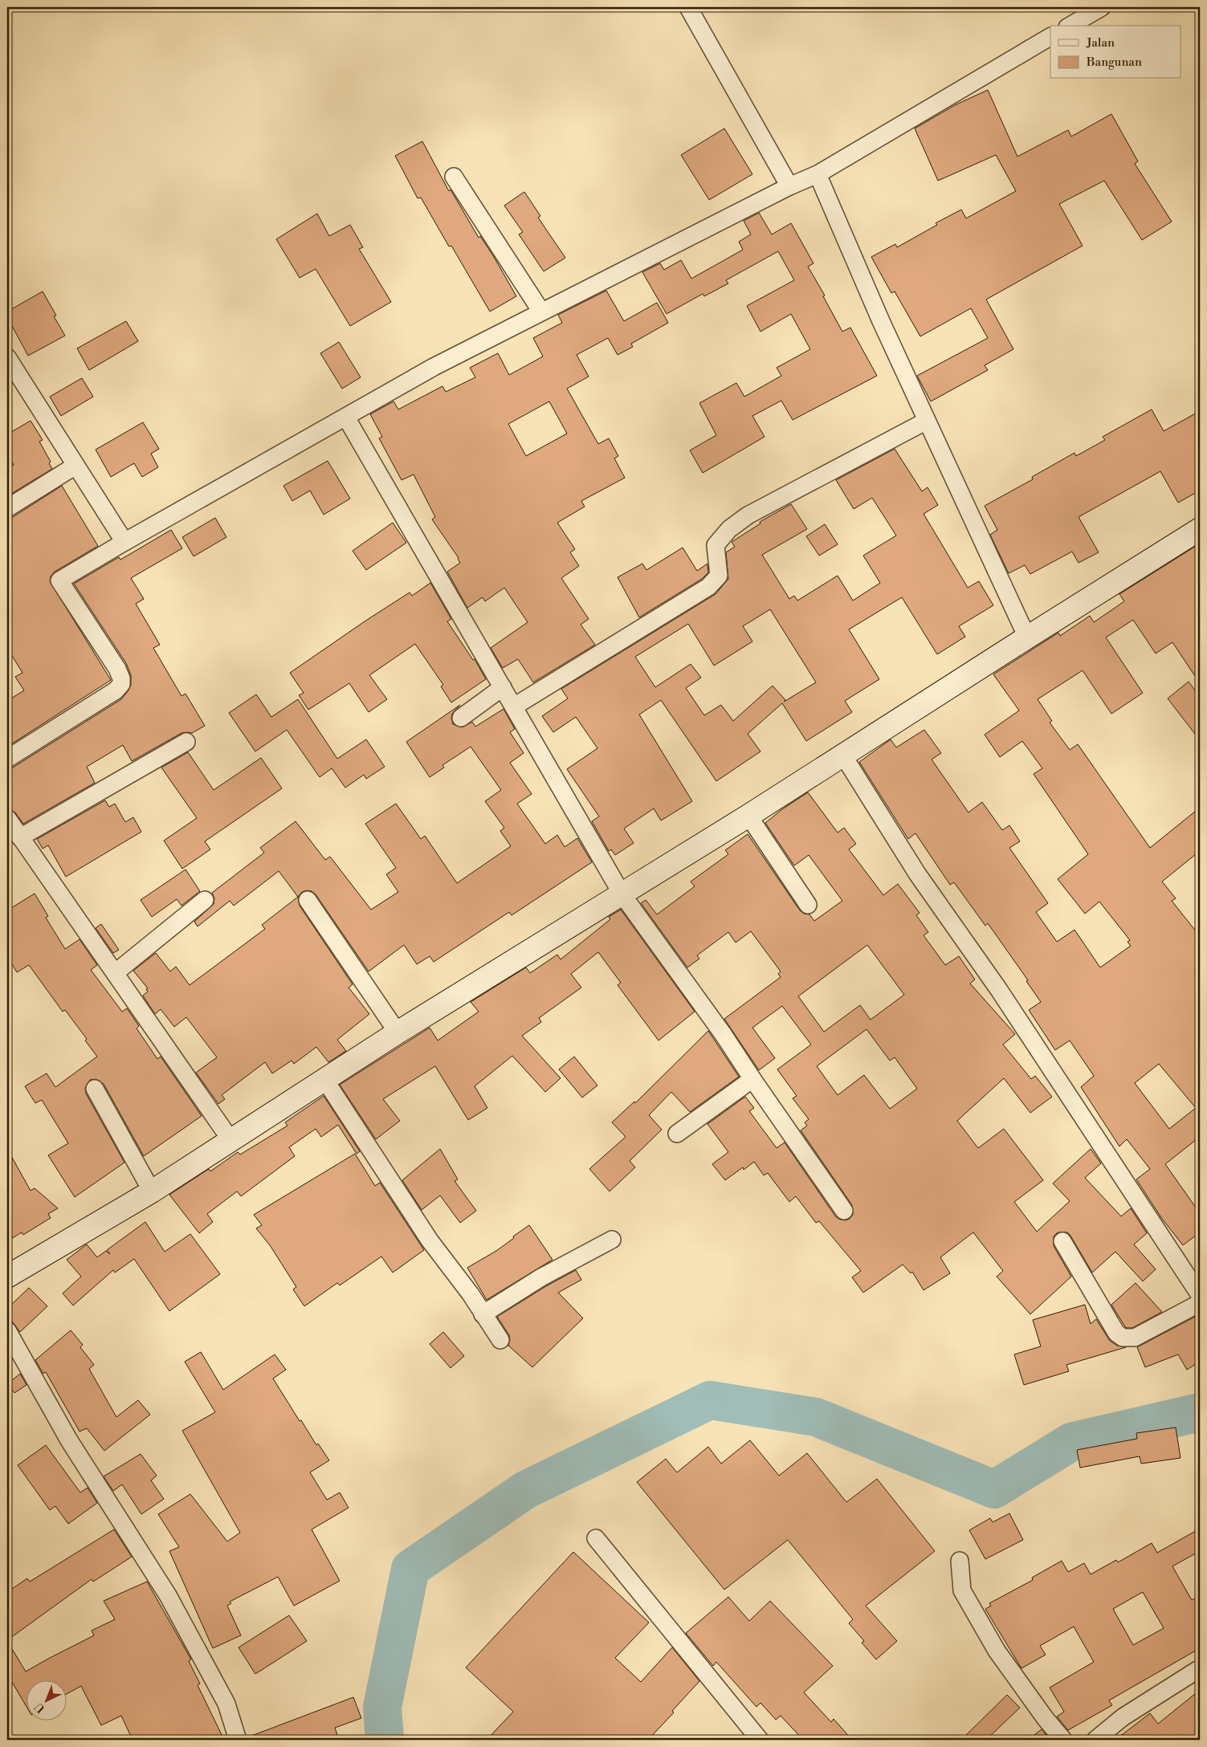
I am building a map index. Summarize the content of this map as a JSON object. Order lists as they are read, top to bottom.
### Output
{
  "legend": ["Jalan", "Bangunan"],
  "north": "bottom left"
}
